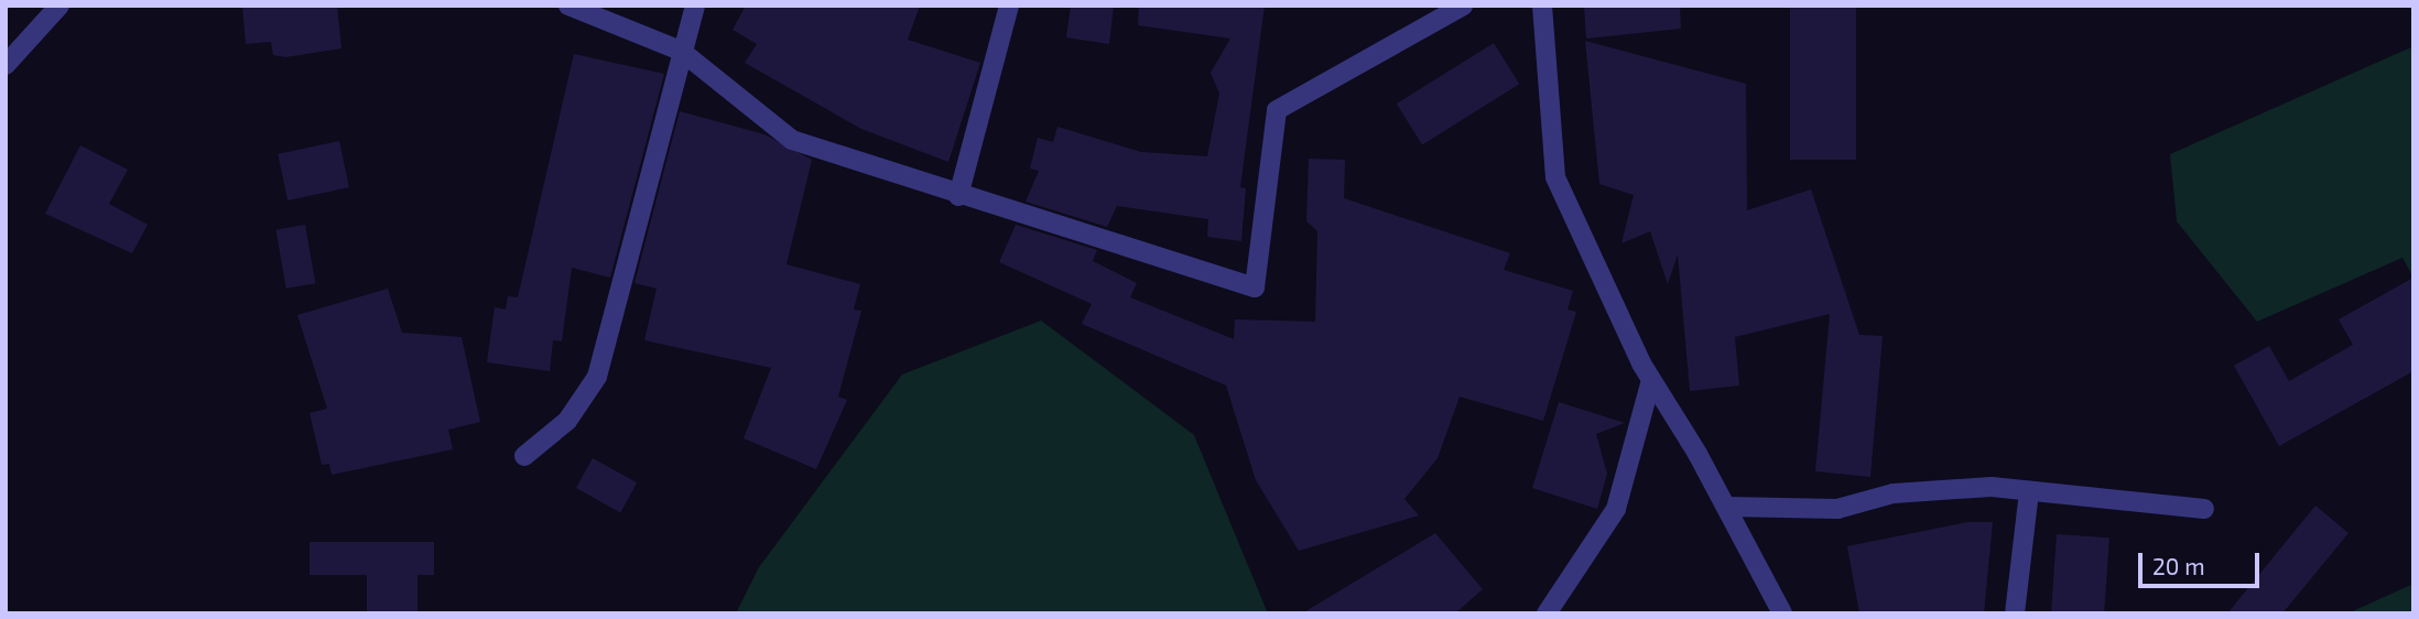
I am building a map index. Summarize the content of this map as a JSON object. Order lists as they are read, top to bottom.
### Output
{
  "scale_bar": "20 m"
}
